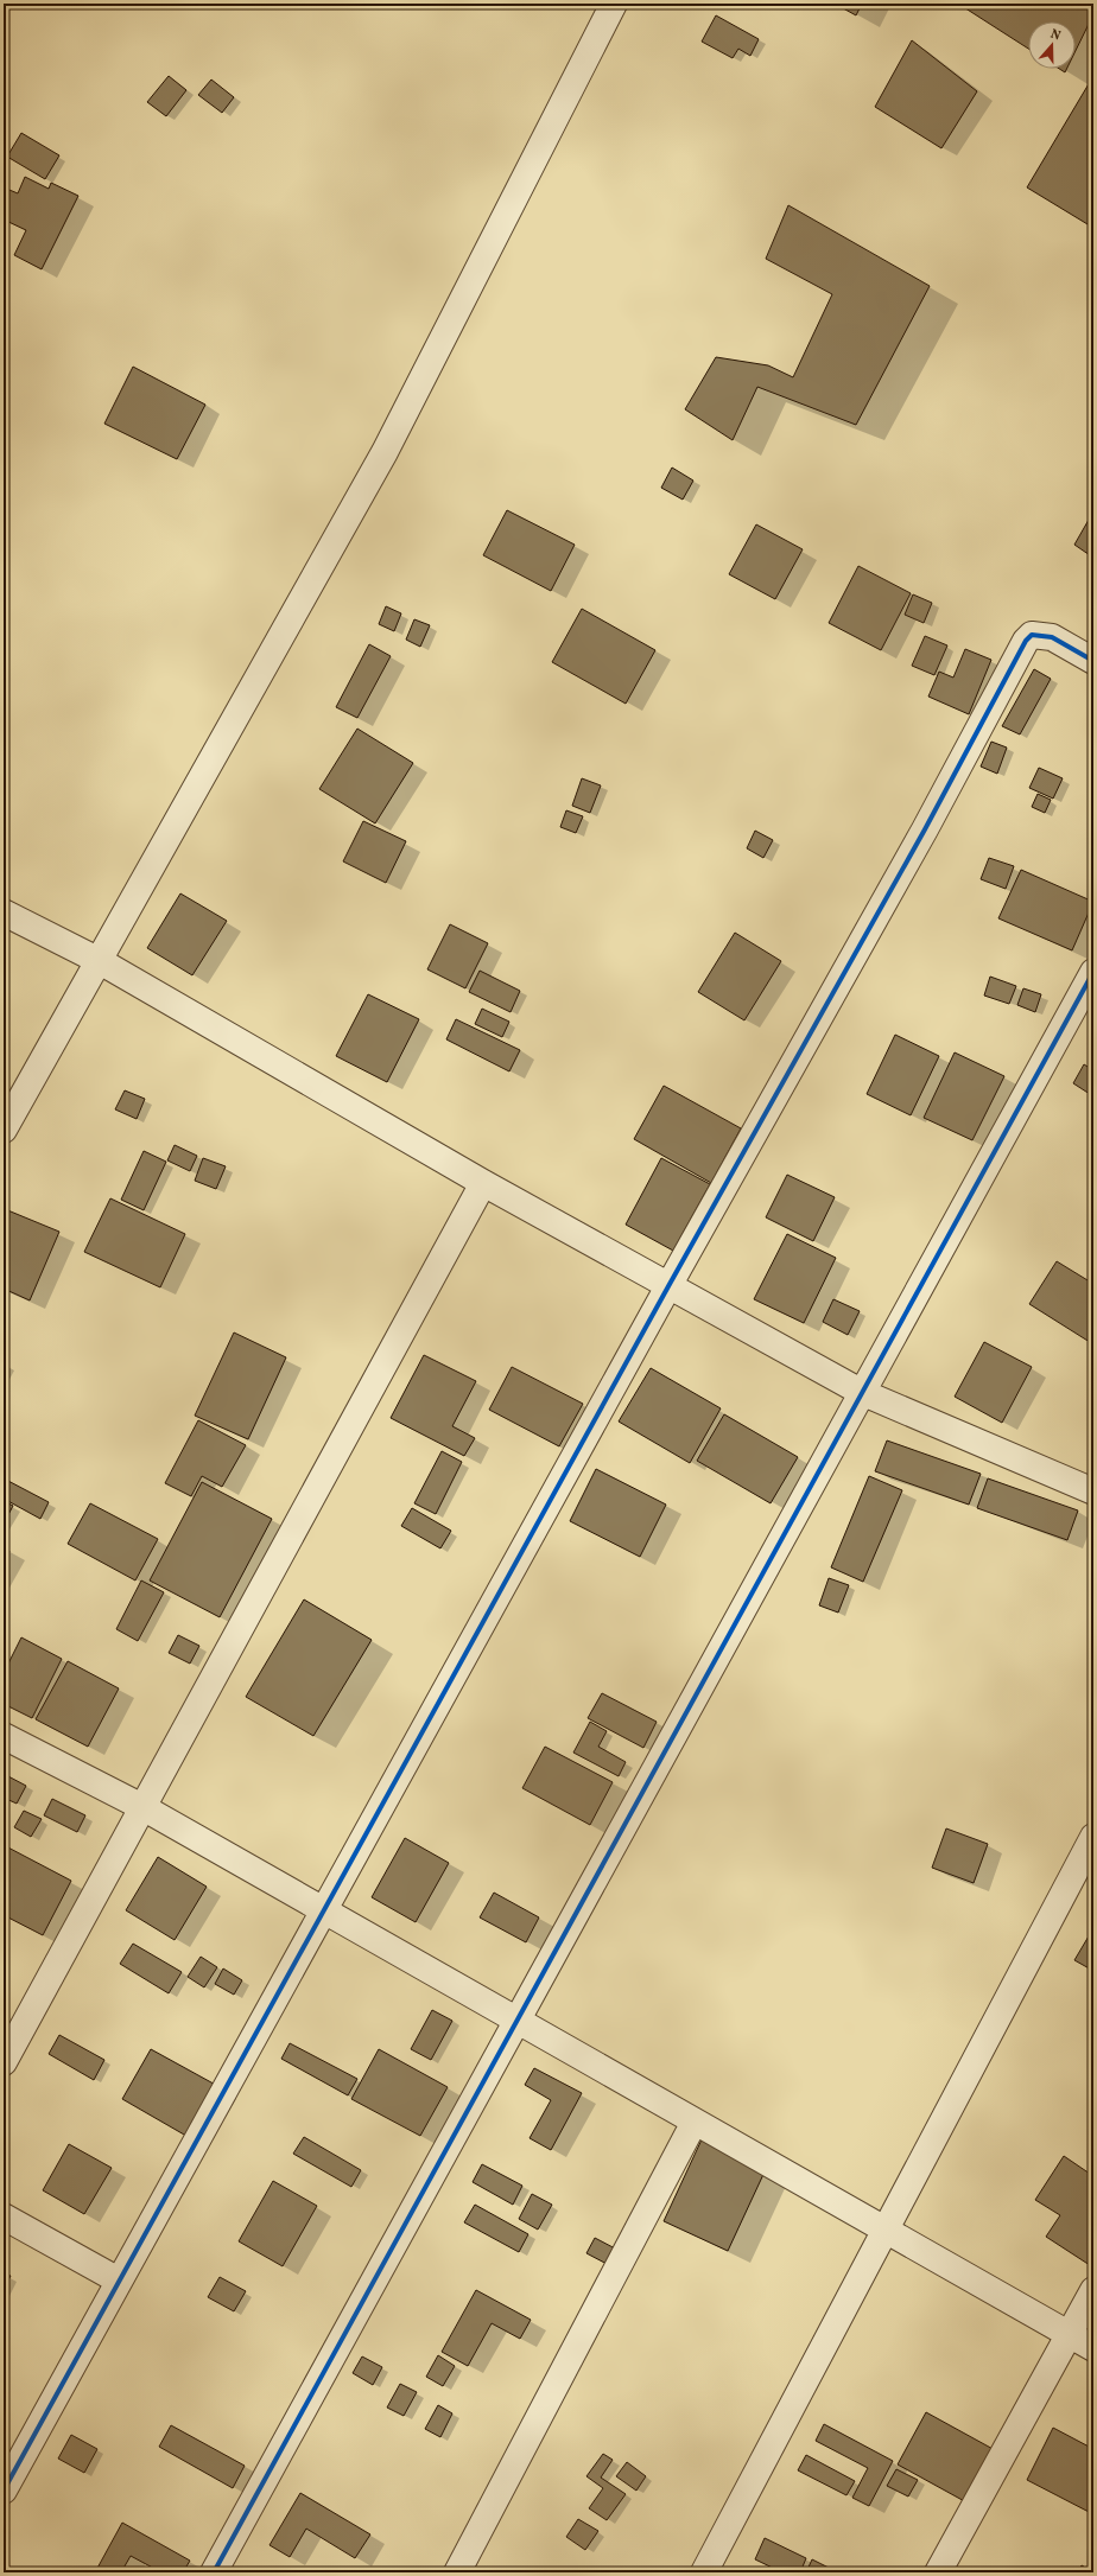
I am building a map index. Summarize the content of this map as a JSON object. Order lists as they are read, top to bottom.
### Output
{
  "north": "top"
}
